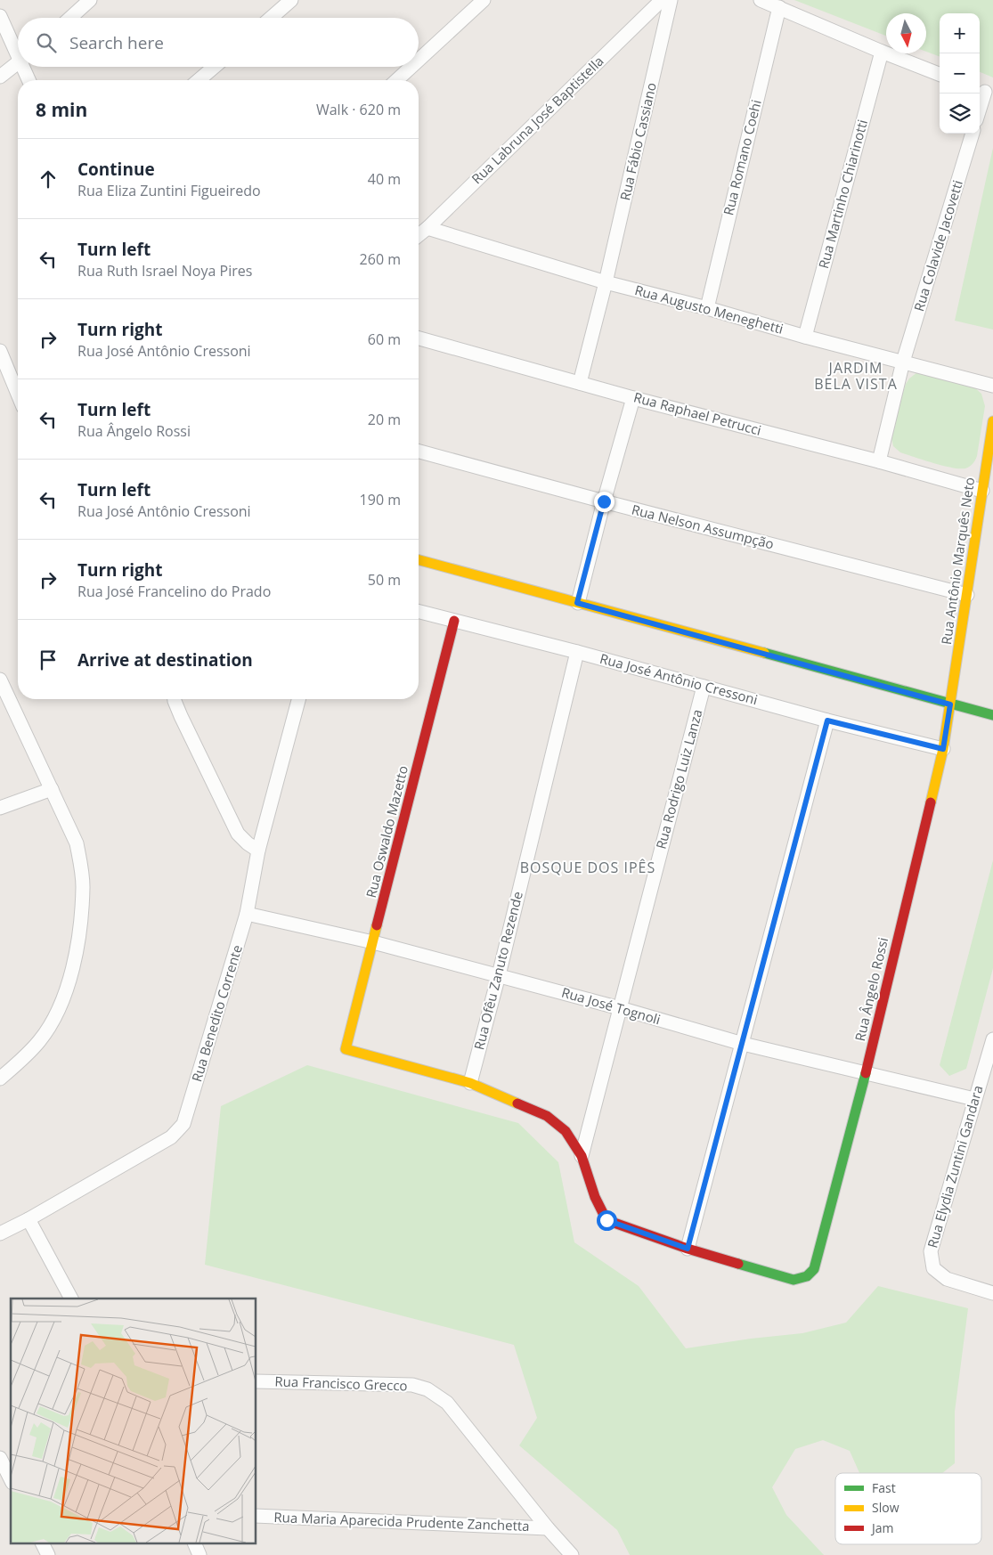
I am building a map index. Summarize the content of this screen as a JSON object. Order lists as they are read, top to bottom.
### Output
{
  "streets": {
    "street": [
      "Rua Labruna José Baptistella",
      "Rua Fábio Cassiano",
      "Rua Romano Coehi",
      "Rua Martinho Chiarinotti",
      "Rua Colavide Jacovetti",
      "Rua Augusto Meneghetti",
      "Rua Raphael Petrucci",
      "Rua Nelson Assumpção",
      "Rua Antônio Marquês Neto",
      "Rua José Antônio Cressoni",
      "Rua Rodrigo Luiz Lanza",
      "Rua Oswaldo Mazetto",
      "Rua Ofêu Zanuto Rezende",
      "Rua Ângelo Rossi",
      "Rua José Tognoli",
      "Rua Benedito Corrente",
      "Rua Elydia Zuntini Gandara",
      "Rua Francisco Grecco",
      "Rua Maria Aparecida Prudente Zanchetta"
    ]
  },
  "crossings": [
    ["Rua Labruna José Baptistella", "Rua Augusto Meneghetti"],
    ["Rua Fábio Cassiano", "Rua Augusto Meneghetti"],
    ["Rua Fábio Cassiano", "Rua Raphael Petrucci"],
    ["Rua Romano Coehi", "Rua Augusto Meneghetti"],
    ["Rua Martinho Chiarinotti", "Rua Augusto Meneghetti"],
    ["Rua Colavide Jacovetti", "Rua Augusto Meneghetti"],
    ["Rua Colavide Jacovetti", "Rua Raphael Petrucci"],
    ["Rua Raphael Petrucci", "Rua Antônio Marquês Neto"],
    ["Rua Nelson Assumpção", "Rua Antônio Marquês Neto"],
    ["Rua Antônio Marquês Neto", "Rua Ângelo Rossi"],
    ["Rua José Antônio Cressoni", "Rua Rodrigo Luiz Lanza"],
    ["Rua José Antônio Cressoni", "Rua Oswaldo Mazetto"],
    ["Rua José Antônio Cressoni", "Rua Ofêu Zanuto Rezende"],
    ["Rua José Antônio Cressoni", "Rua Ângelo Rossi"],
    ["Rua Rodrigo Luiz Lanza", "Rua José Tognoli"],
    ["Rua Oswaldo Mazetto", "Rua Ofêu Zanuto Rezende"],
    ["Rua Oswaldo Mazetto", "Rua José Tognoli"],
    ["Rua Ofêu Zanuto Rezende", "Rua José Tognoli"],
    ["Rua Ângelo Rossi", "Rua José Tognoli"],
    ["Rua José Tognoli", "Rua Benedito Corrente"],
    ["Rua José Tognoli", "Rua Elydia Zuntini Gandara"],
    ["Rua Francisco Grecco", "Rua Maria Aparecida Prudente Zanchetta"]
  ],
  "districts": ["JARDIM BELA VISTA", "BOSQUE DOS IPÊS"],
  "legend": ["Fast", "Slow", "Jam"],
  "north": "bottom",
  "page": {
    "map_buttons": ["+", "−"],
    "search": "Search here",
    "heading": ["8 min", "Walk · 620 m"],
    "list": [
      ["Continue", "Rua Eliza Zuntini Figueiredo", "40 m"],
      ["Turn left", "Rua Ruth Israel Noya Pires", "260 m"],
      ["Turn right", "Rua José Antônio Cressoni", "60 m"],
      ["Turn left", "Rua Ângelo Rossi", "20 m"],
      ["Turn left", "Rua José Antônio Cressoni", "190 m"],
      ["Turn right", "Rua José Francelino do Prado", "50 m"],
      "Arrive at destination"
    ]
  }
}
